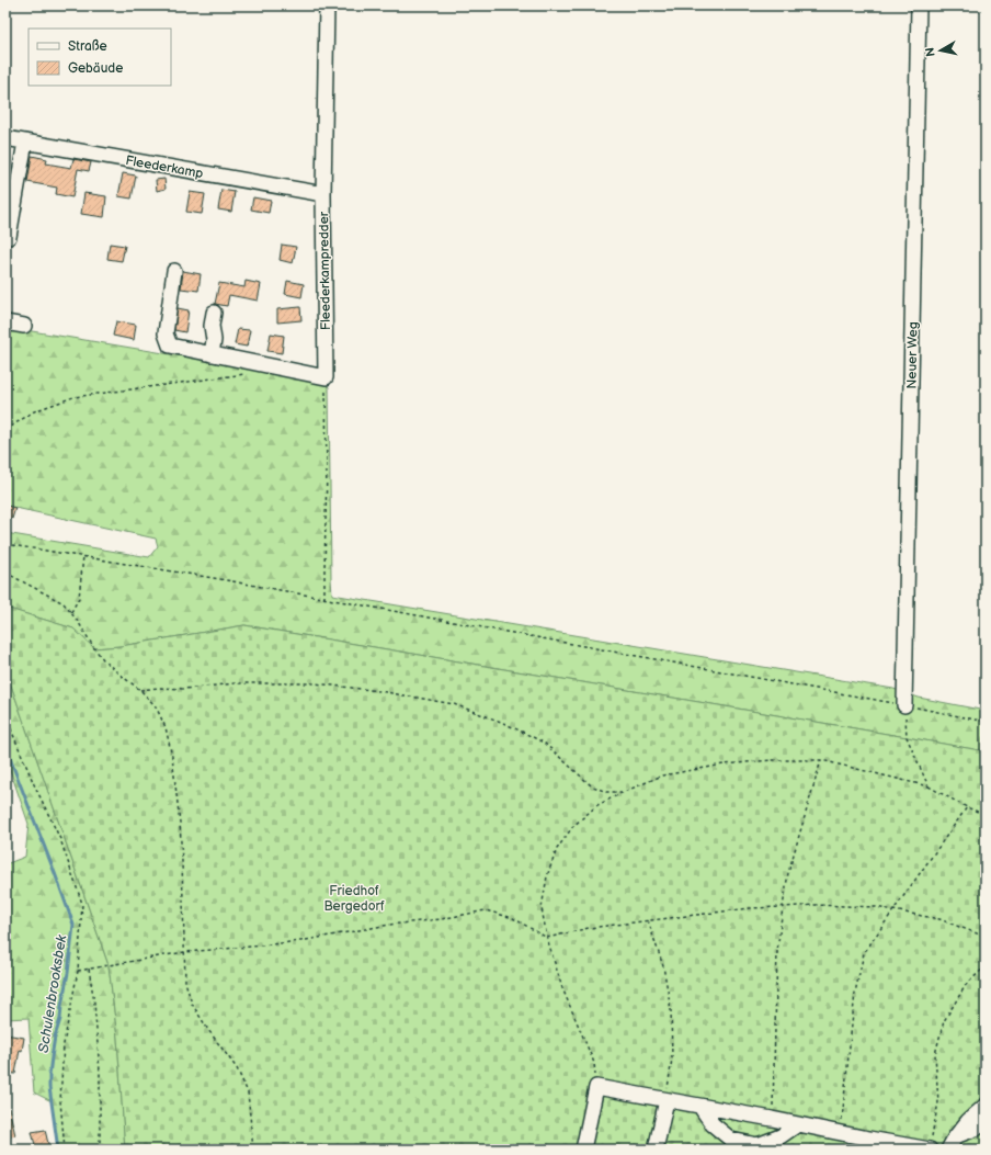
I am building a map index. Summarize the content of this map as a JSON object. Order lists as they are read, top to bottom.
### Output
{
  "streets": {
    "street": ["Fleederkamp", "Fleederkampredder", "Neuer Weg"]
  },
  "crossings": [
    ["Fleederkamp", "Fleederkampredder"]
  ],
  "water": ["Schulenbrooksbek"],
  "parks": ["Friedhof Bergedorf"],
  "legend": ["Straße", "Gebäude"],
  "north": "left"
}
